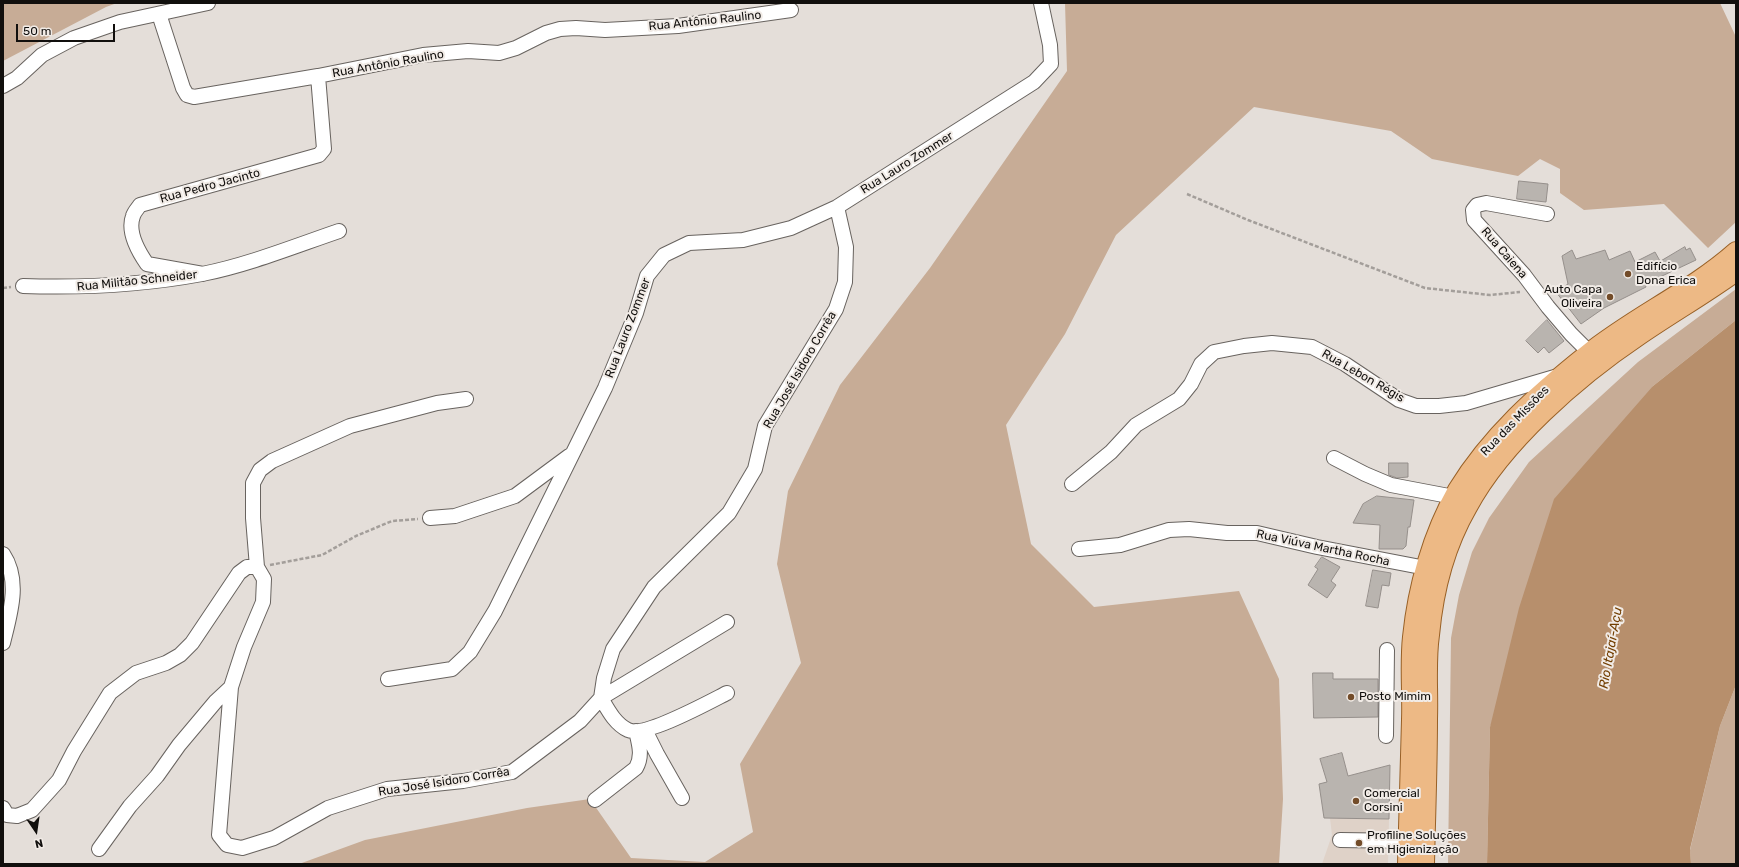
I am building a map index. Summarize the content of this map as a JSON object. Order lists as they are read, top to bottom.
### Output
{
  "streets": {
    "main road": ["Rua das Missões"],
    "street": [
      "Rua Antônio Raulino",
      "Rua Lauro Zommer",
      "Rua Pedro Jacinto",
      "Rua Caiena",
      "Rua Militão Schneider",
      "Rua José Isidoro Corrêa",
      "Rua Lebon Régis",
      "Rua Viúva Martha Rocha"
    ]
  },
  "crossings": [
    ["Rua Antônio Raulino", "Rua Pedro Jacinto"],
    ["Rua Lauro Zommer", "Rua José Isidoro Corrêa"],
    ["Rua Pedro Jacinto", "Rua Militão Schneider"],
    ["Rua Caiena", "Rua das Missões"],
    ["Rua Lebon Régis", "Rua das Missões"],
    ["Rua das Missões", "Rua Viúva Martha Rocha"]
  ],
  "water": ["Rio Itajaí-Açu"],
  "places": [
    "Edifício Dona Erica",
    "Auto Capa Oliveira",
    "Posto Mimim",
    "Comercial Corsini",
    "Profiline Soluções em Higienização"
  ],
  "scale_bar": "50 m",
  "north": "bottom"
}
